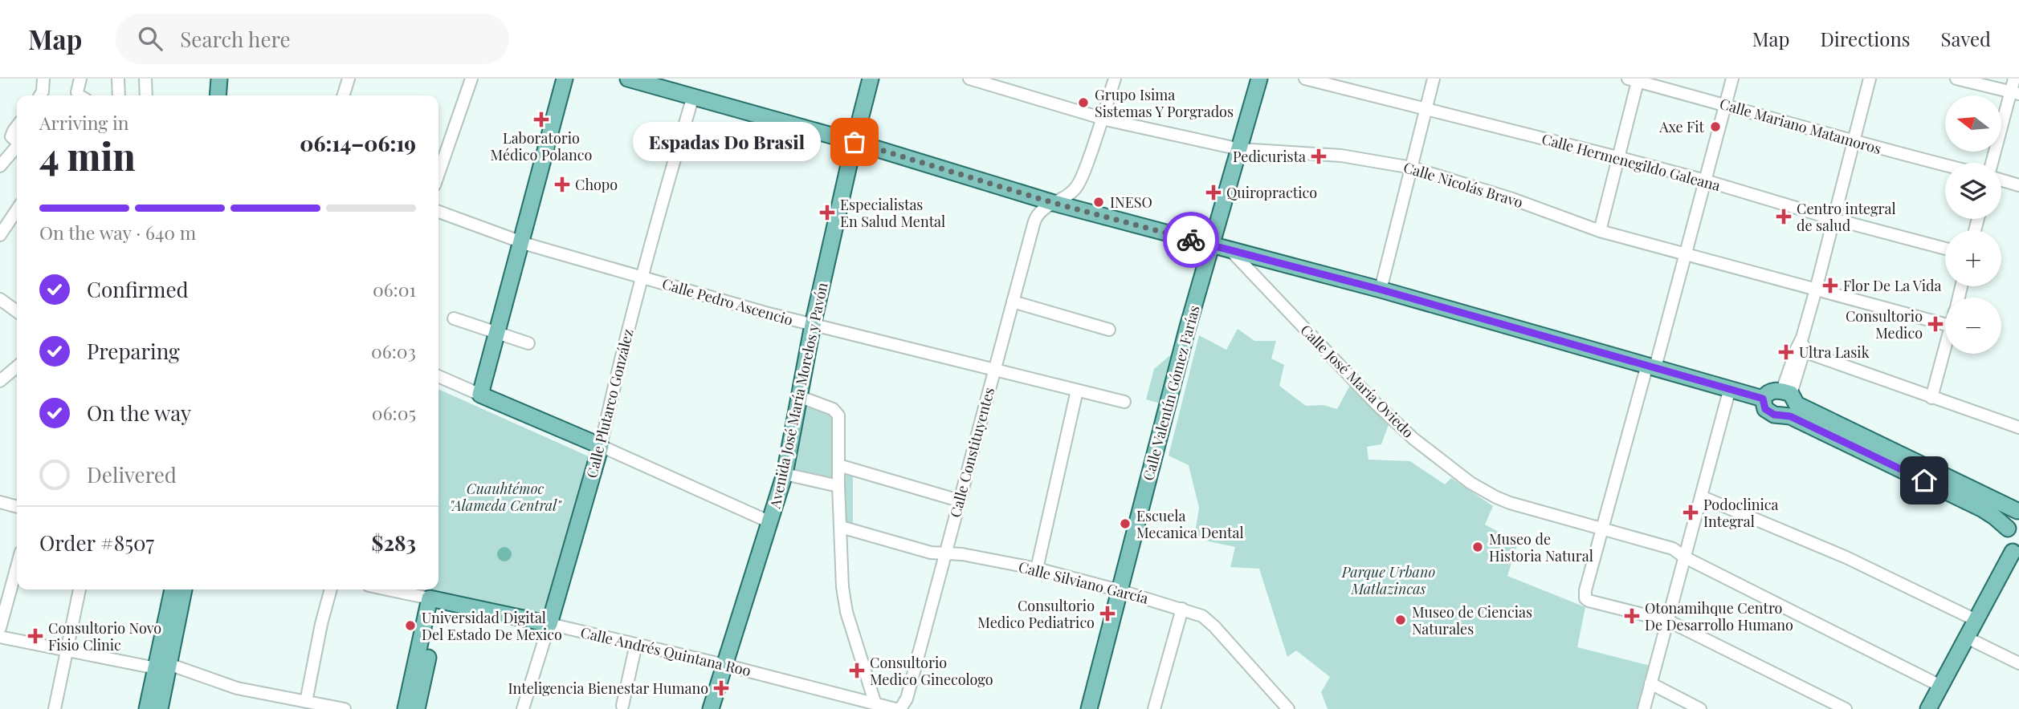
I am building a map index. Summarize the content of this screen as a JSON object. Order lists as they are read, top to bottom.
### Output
{
  "streets": {
    "main road": [
      "Calle Valentín Gómez Farías",
      "Avenida José María Morelos y Pavón",
      "Calle Plutarco González",
      "Calle Andrés Quintana Roo"
    ],
    "street": [
      "Calle Mariano Matamoros",
      "Calle Hermenegildo Galeana",
      "Calle Nicolás Bravo",
      "Calle Pedro Ascencio",
      "Calle José María Oviedo",
      "Calle Constituyentes",
      "Calle Silviano García"
    ]
  },
  "crossings": [
    ["Calle Nicolás Bravo", "Calle Valentín Gómez Farías"],
    ["Calle Nicolás Bravo", "Calle Constituyentes"],
    ["Calle Pedro Ascencio", "Avenida José María Morelos y Pavón"],
    ["Calle Pedro Ascencio", "Calle Plutarco González"],
    ["Calle Pedro Ascencio", "Calle Constituyentes"],
    ["Calle Valentín Gómez Farías", "Calle Silviano García"],
    ["Avenida José María Morelos y Pavón", "Calle Andrés Quintana Roo"],
    ["Calle Plutarco González", "Calle Andrés Quintana Roo"],
    ["Calle Constituyentes", "Calle Silviano García"]
  ],
  "parks": ["Cuauhtémoc \"Alameda Central\"", "Parque Urbano Matlazincas"],
  "places": {
    "other": [
      "Grupo Isima Sistemas Y Porgrados",
      "Axe Fit",
      "Espadas Do Brasil",
      "INESO",
      "Escuela Mecanica Dental",
      "Museo de Historia Natural",
      "Museo de Ciencias Naturales",
      "Universidad Digital Del Estado De Mexico"
    ],
    "health": [
      "Laboratorio Médico Polanco",
      "Pedicurista",
      "Chopo",
      "Quiropractico",
      "Especialistas En Salud Mental",
      "Centro integral de salud",
      "Flor De La Vida",
      "Consultorio Medico",
      "Ultra Lasik",
      "Podoclinica Integral",
      "Consultorio Medico Pediatrico",
      "Otonamihque Centro De Desarrollo Humano",
      "Consultorio Novo Fisio Clinic",
      "Consultorio Medico Ginecologo",
      "Inteligencia Bienestar Humano"
    ]
  },
  "north": "left",
  "page": {
    "header": "Map",
    "search": "Search here",
    "nav": ["Map", "Directions", "Saved"],
    "map_buttons": ["+", "−"],
    "heading": ["4 min", "Arriving in", "06:14–06:19"],
    "panel": ["Order #8507", "$283"],
    "bubble": "Espadas Do Brasil",
    "bar": "On the way · 640 m",
    "list": [
      ["Confirmed", "06:01"],
      ["Preparing", "06:03"],
      ["On the way", "06:05"],
      "Delivered"
    ]
  }
}
